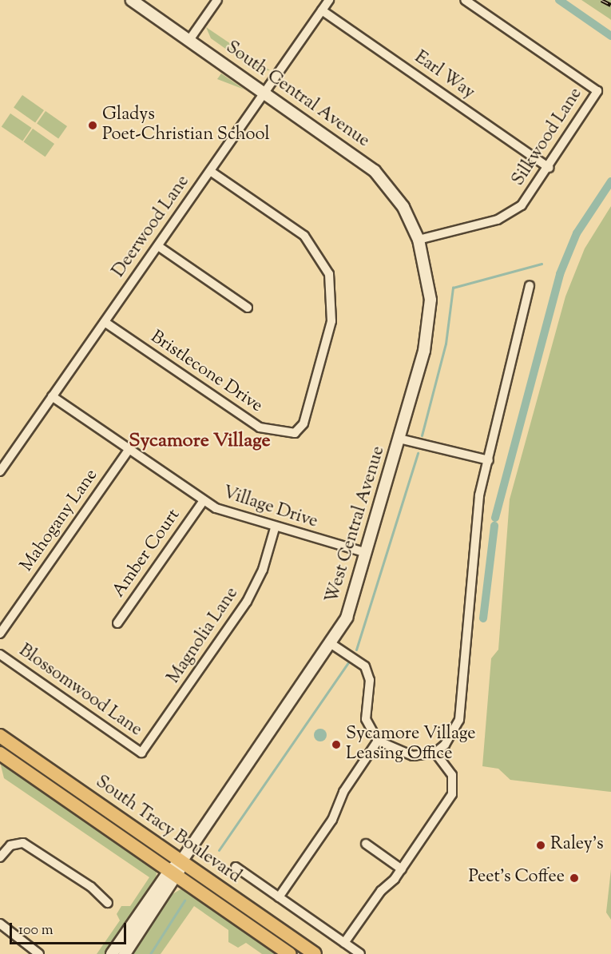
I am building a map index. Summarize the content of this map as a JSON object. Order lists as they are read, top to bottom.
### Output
{
  "streets": {
    "main road": ["South Tracy Boulevard"],
    "street": [
      "Earl Way",
      "South Central Avenue",
      "Silkwood Lane",
      "Deerwood Lane",
      "Bristlecone Drive",
      "Village Drive",
      "Mahogany Lane",
      "West Central Avenue",
      "Amber Court",
      "Magnolia Lane",
      "Blossomwood Lane"
    ]
  },
  "crossings": [
    ["Earl Way", "Silkwood Lane"],
    ["Earl Way", "Deerwood Lane"],
    ["South Central Avenue", "Silkwood Lane"],
    ["South Central Avenue", "Deerwood Lane"],
    ["South Central Avenue", "West Central Avenue"],
    ["Silkwood Lane", "West Central Avenue"],
    ["Deerwood Lane", "Bristlecone Drive"],
    ["Deerwood Lane", "Village Drive"],
    ["Village Drive", "Mahogany Lane"],
    ["Village Drive", "West Central Avenue"],
    ["Village Drive", "Amber Court"],
    ["Village Drive", "Magnolia Lane"],
    ["West Central Avenue", "South Tracy Boulevard"],
    ["Magnolia Lane", "Blossomwood Lane"]
  ],
  "districts": ["Sycamore Village"],
  "places": [
    "Gladys Poet-Christian School",
    "Sycamore Village Leasing Office",
    "Raley's",
    "Peet's Coffee"
  ],
  "scale_bar": "100 m"
}
